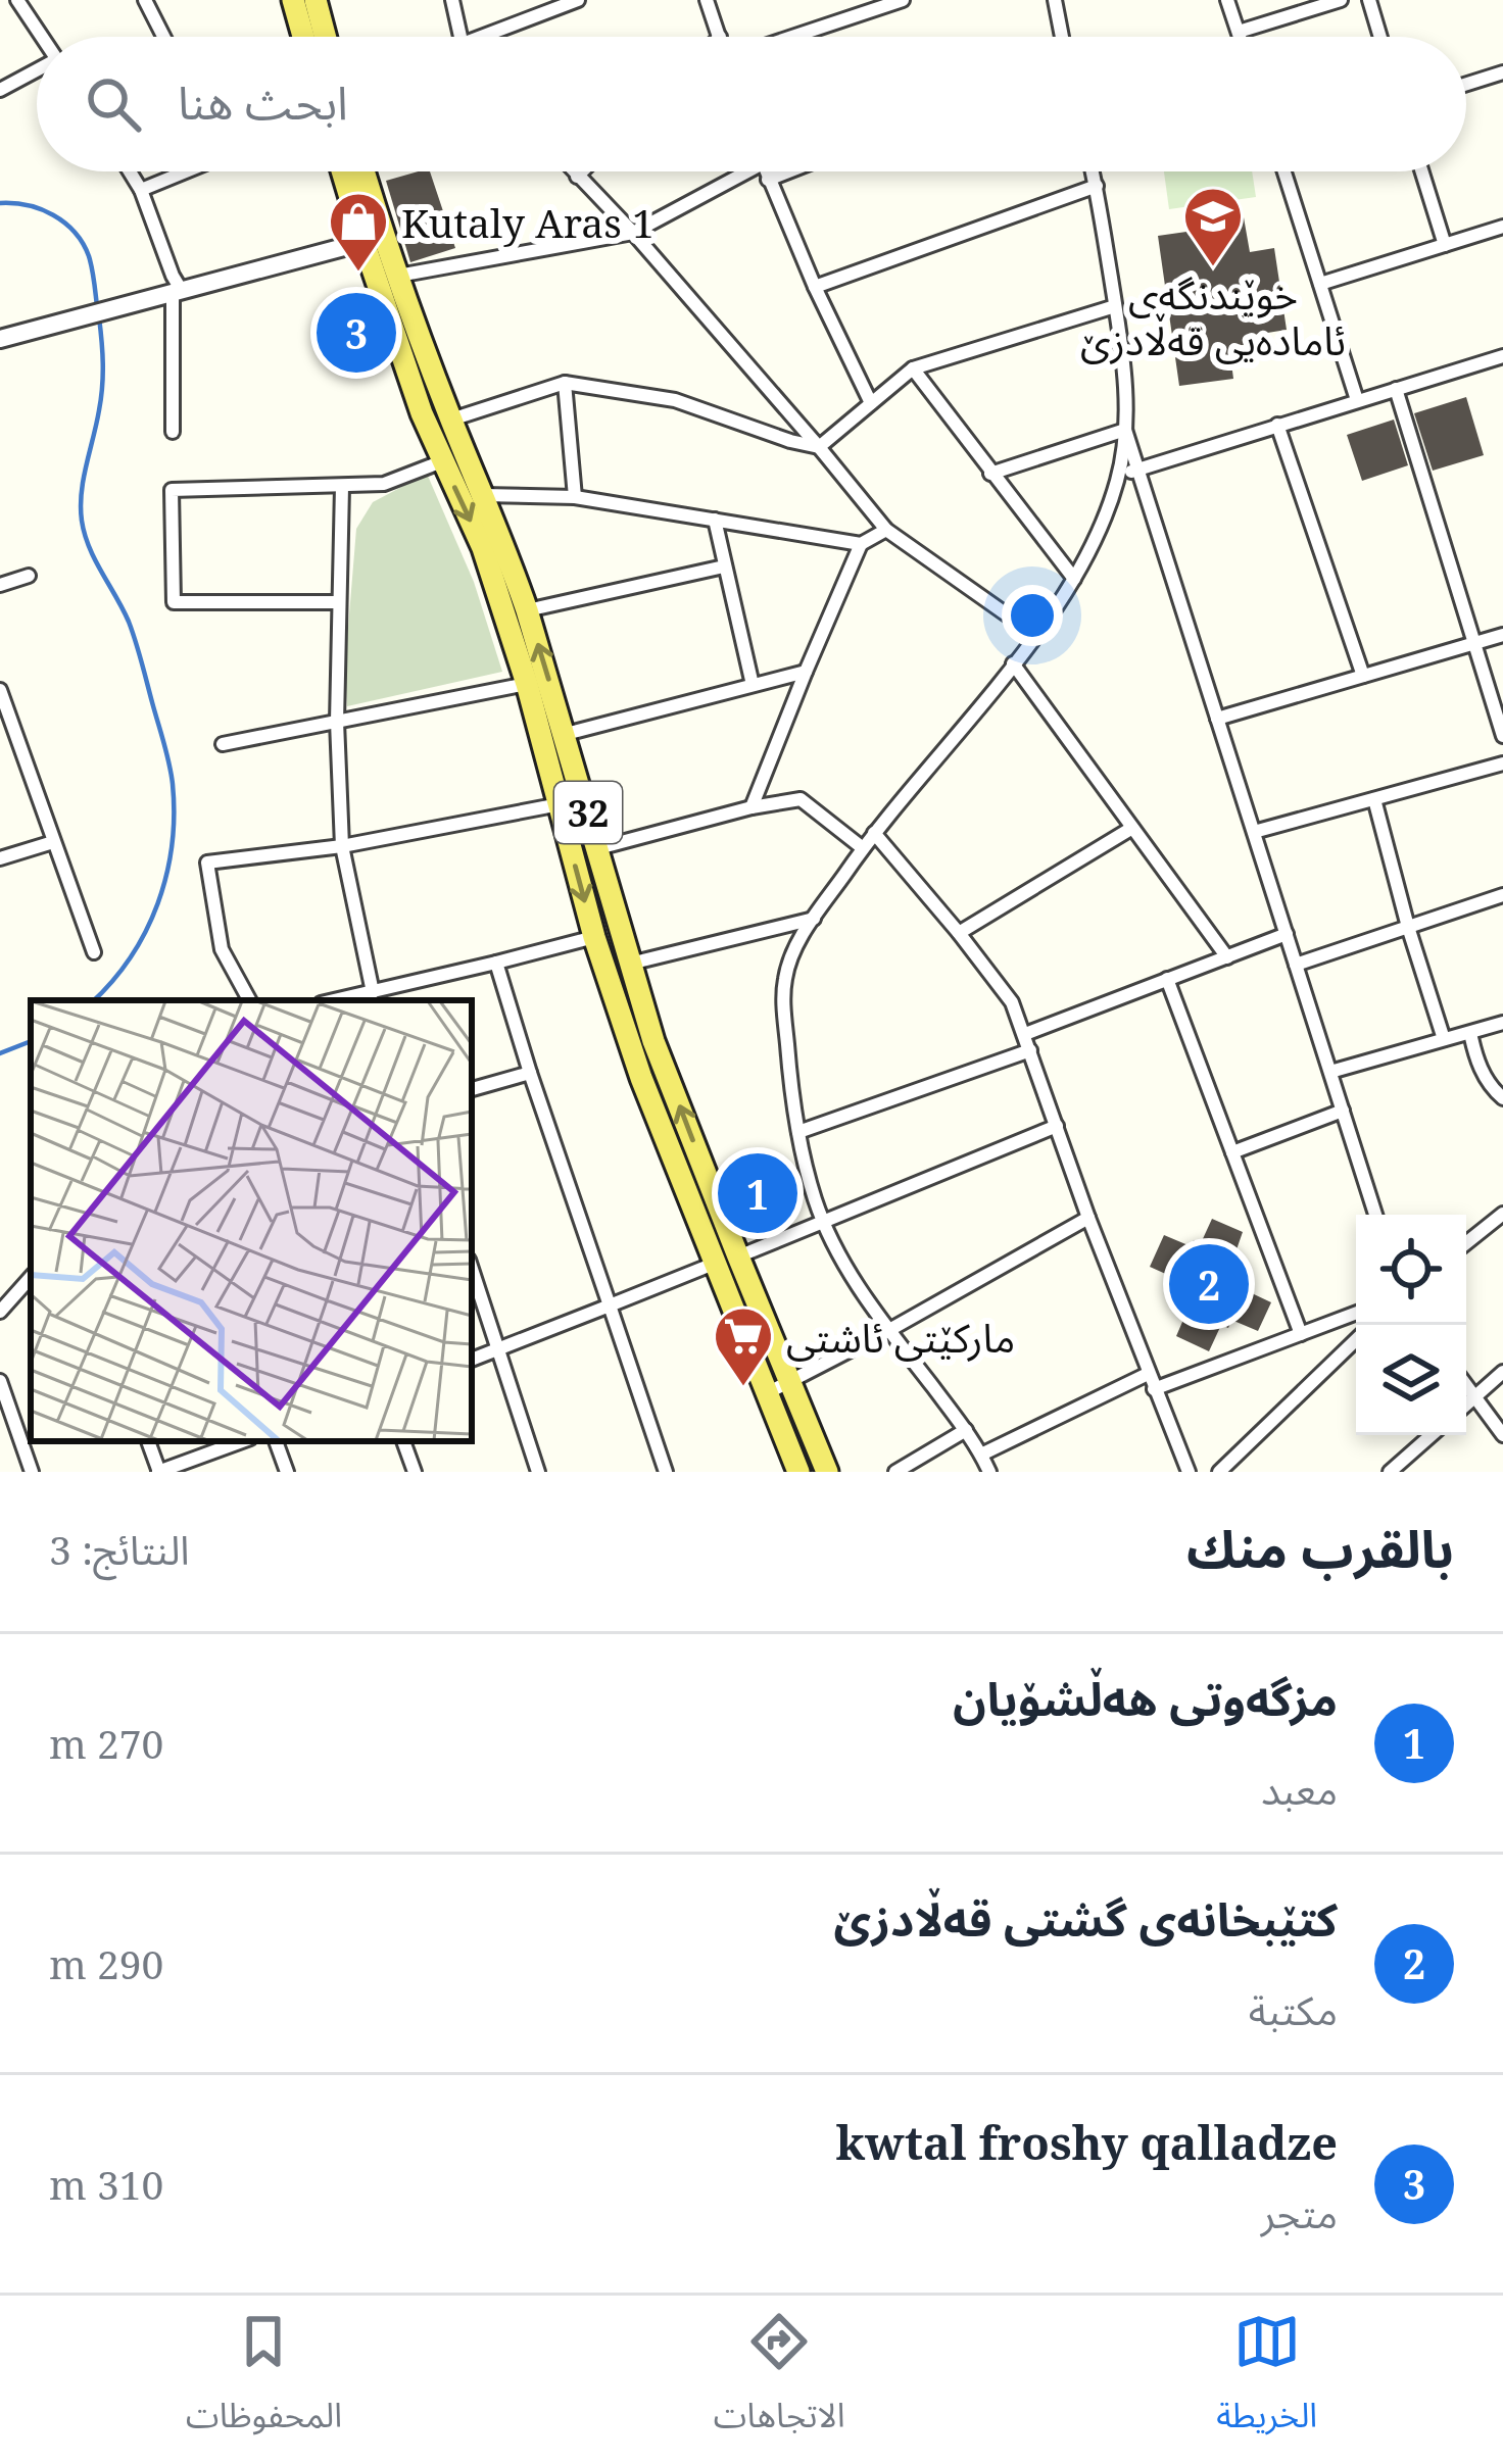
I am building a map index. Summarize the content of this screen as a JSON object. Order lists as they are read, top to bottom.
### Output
{
  "streets": {
    "main road": ["32"]
  },
  "places": {
    "school or university": ["خوێندنگەی ئامادەیی قەڵادزێ"],
    "shop": ["Kutaly Aras 1"],
    "supermarket": ["مارکێتی ئاشتی"]
  },
  "page": {
    "search": "ابحث هنا",
    "pins": ["3", "1", "2"],
    "heading": ["بالقرب منك", "النتائج: 3"],
    "list": [
      {
        "mark": "1",
        "name": "مزگەوتی ھەڵشۆیان",
        "note": "معبد",
        "value": "270 m"
      },
      {
        "mark": "2",
        "name": "کتێبخانەی گشتی قەڵادزێ",
        "note": "مكتبة",
        "value": "290 m"
      },
      {
        "mark": "3",
        "name": "kwtal froshy qalladze",
        "note": "متجر",
        "value": "310 m"
      }
    ],
    "nav": ["الخريطة", "الاتجاهات", "المحفوظات"]
  }
}
